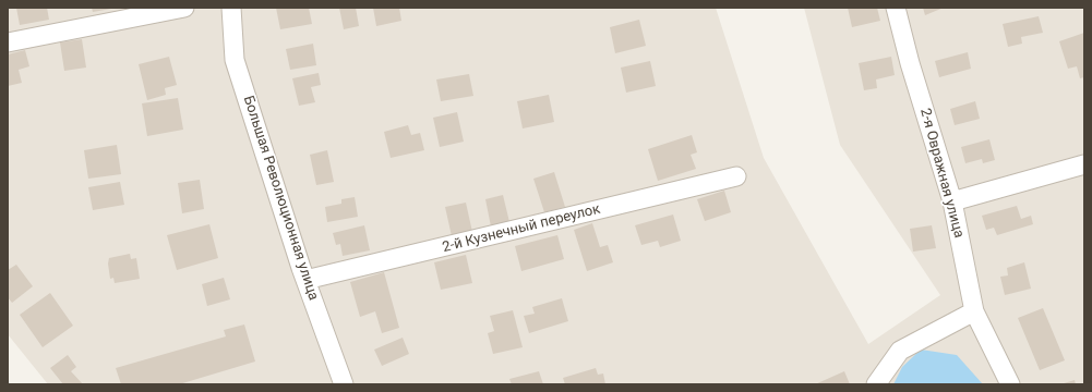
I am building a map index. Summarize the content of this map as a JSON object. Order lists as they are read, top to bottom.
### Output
{
  "streets": {
    "street": ["2-я Овражная улица", "Большая Революционная улица", "2-й Кузнечный переулок"]
  },
  "crossings": [
    ["Большая Революционная улица", "2-й Кузнечный переулок"]
  ]
}
